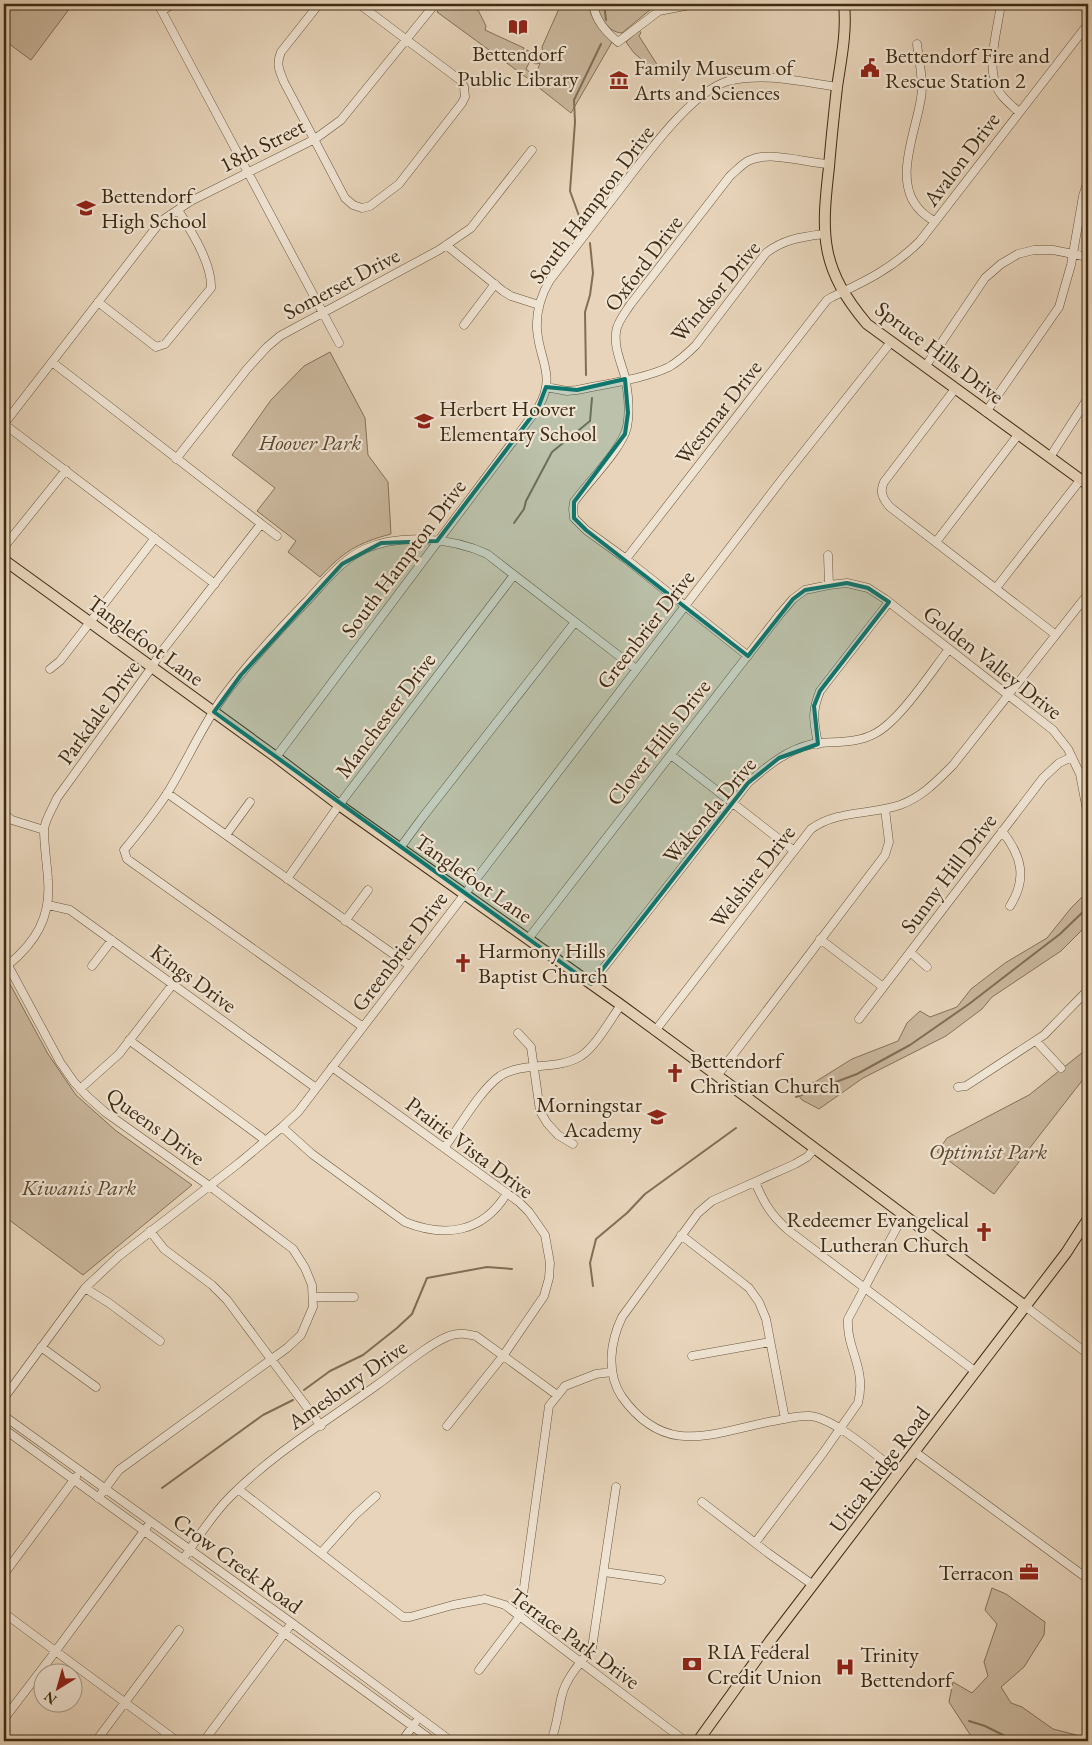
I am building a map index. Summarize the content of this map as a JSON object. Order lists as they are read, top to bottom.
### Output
{
  "streets": {
    "main road": ["Spruce Hills Drive", "Tanglefoot Lane", "Utica Ridge Road"],
    "street": [
      "18th Street",
      "Avalon Drive",
      "South Hampton Drive",
      "Oxford Drive",
      "Somerset Drive",
      "Windsor Drive",
      "Westmar Drive",
      "Greenbrier Drive",
      "Golden Valley Drive",
      "Parkdale Drive",
      "Manchester Drive",
      "Clover Hills Drive",
      "Wakonda Drive",
      "Sunny Hill Drive",
      "Welshire Drive",
      "Kings Drive",
      "Queens Drive",
      "Prairie Vista Drive",
      "Amesbury Drive",
      "Crow Creek Road",
      "Terrace Park Drive"
    ]
  },
  "crossings": [
    ["Avalon Drive", "Spruce Hills Drive"],
    ["Avalon Drive", "Westmar Drive"],
    ["South Hampton Drive", "Windsor Drive"],
    ["South Hampton Drive", "Spruce Hills Drive"],
    ["South Hampton Drive", "Tanglefoot Lane"],
    ["Oxford Drive", "Windsor Drive"],
    ["Oxford Drive", "Spruce Hills Drive"],
    ["Oxford Drive", "Westmar Drive"],
    ["Windsor Drive", "Spruce Hills Drive"],
    ["Spruce Hills Drive", "Westmar Drive"],
    ["Spruce Hills Drive", "Greenbrier Drive"],
    ["Greenbrier Drive", "Tanglefoot Lane"],
    ["Greenbrier Drive", "Kings Drive"],
    ["Greenbrier Drive", "Queens Drive"],
    ["Greenbrier Drive", "Prairie Vista Drive"],
    ["Tanglefoot Lane", "Parkdale Drive"],
    ["Tanglefoot Lane", "Manchester Drive"],
    ["Tanglefoot Lane", "Clover Hills Drive"],
    ["Tanglefoot Lane", "Wakonda Drive"],
    ["Tanglefoot Lane", "Welshire Drive"],
    ["Tanglefoot Lane", "Utica Ridge Road"],
    ["Golden Valley Drive", "Clover Hills Drive"],
    ["Golden Valley Drive", "Wakonda Drive"],
    ["Golden Valley Drive", "Sunny Hill Drive"],
    ["Golden Valley Drive", "Welshire Drive"],
    ["Prairie Vista Drive", "Amesbury Drive"],
    ["Amesbury Drive", "Crow Creek Road"],
    ["Amesbury Drive", "Terrace Park Drive"]
  ],
  "parks": ["Hoover Park", "Optimist Park", "Kiwanis Park"],
  "places": {
    "library": ["Bettendorf Public Library"],
    "public building": ["Bettendorf Fire and Rescue Station 2"],
    "museum": ["Family Museum of Arts and Sciences"],
    "school or university": ["Bettendorf High School", "Herbert Hoover Elementary School", "Morningstar Academy"],
    "church": ["Harmony Hills Baptist Church", "Bettendorf Christian Church", "Redeemer Evangelical Lutheran Church"],
    "office": ["Terracon"],
    "bank": ["RIA Federal Credit Union"],
    "hospital": ["Trinity Bettendorf"]
  },
  "north": "bottom left"
}
